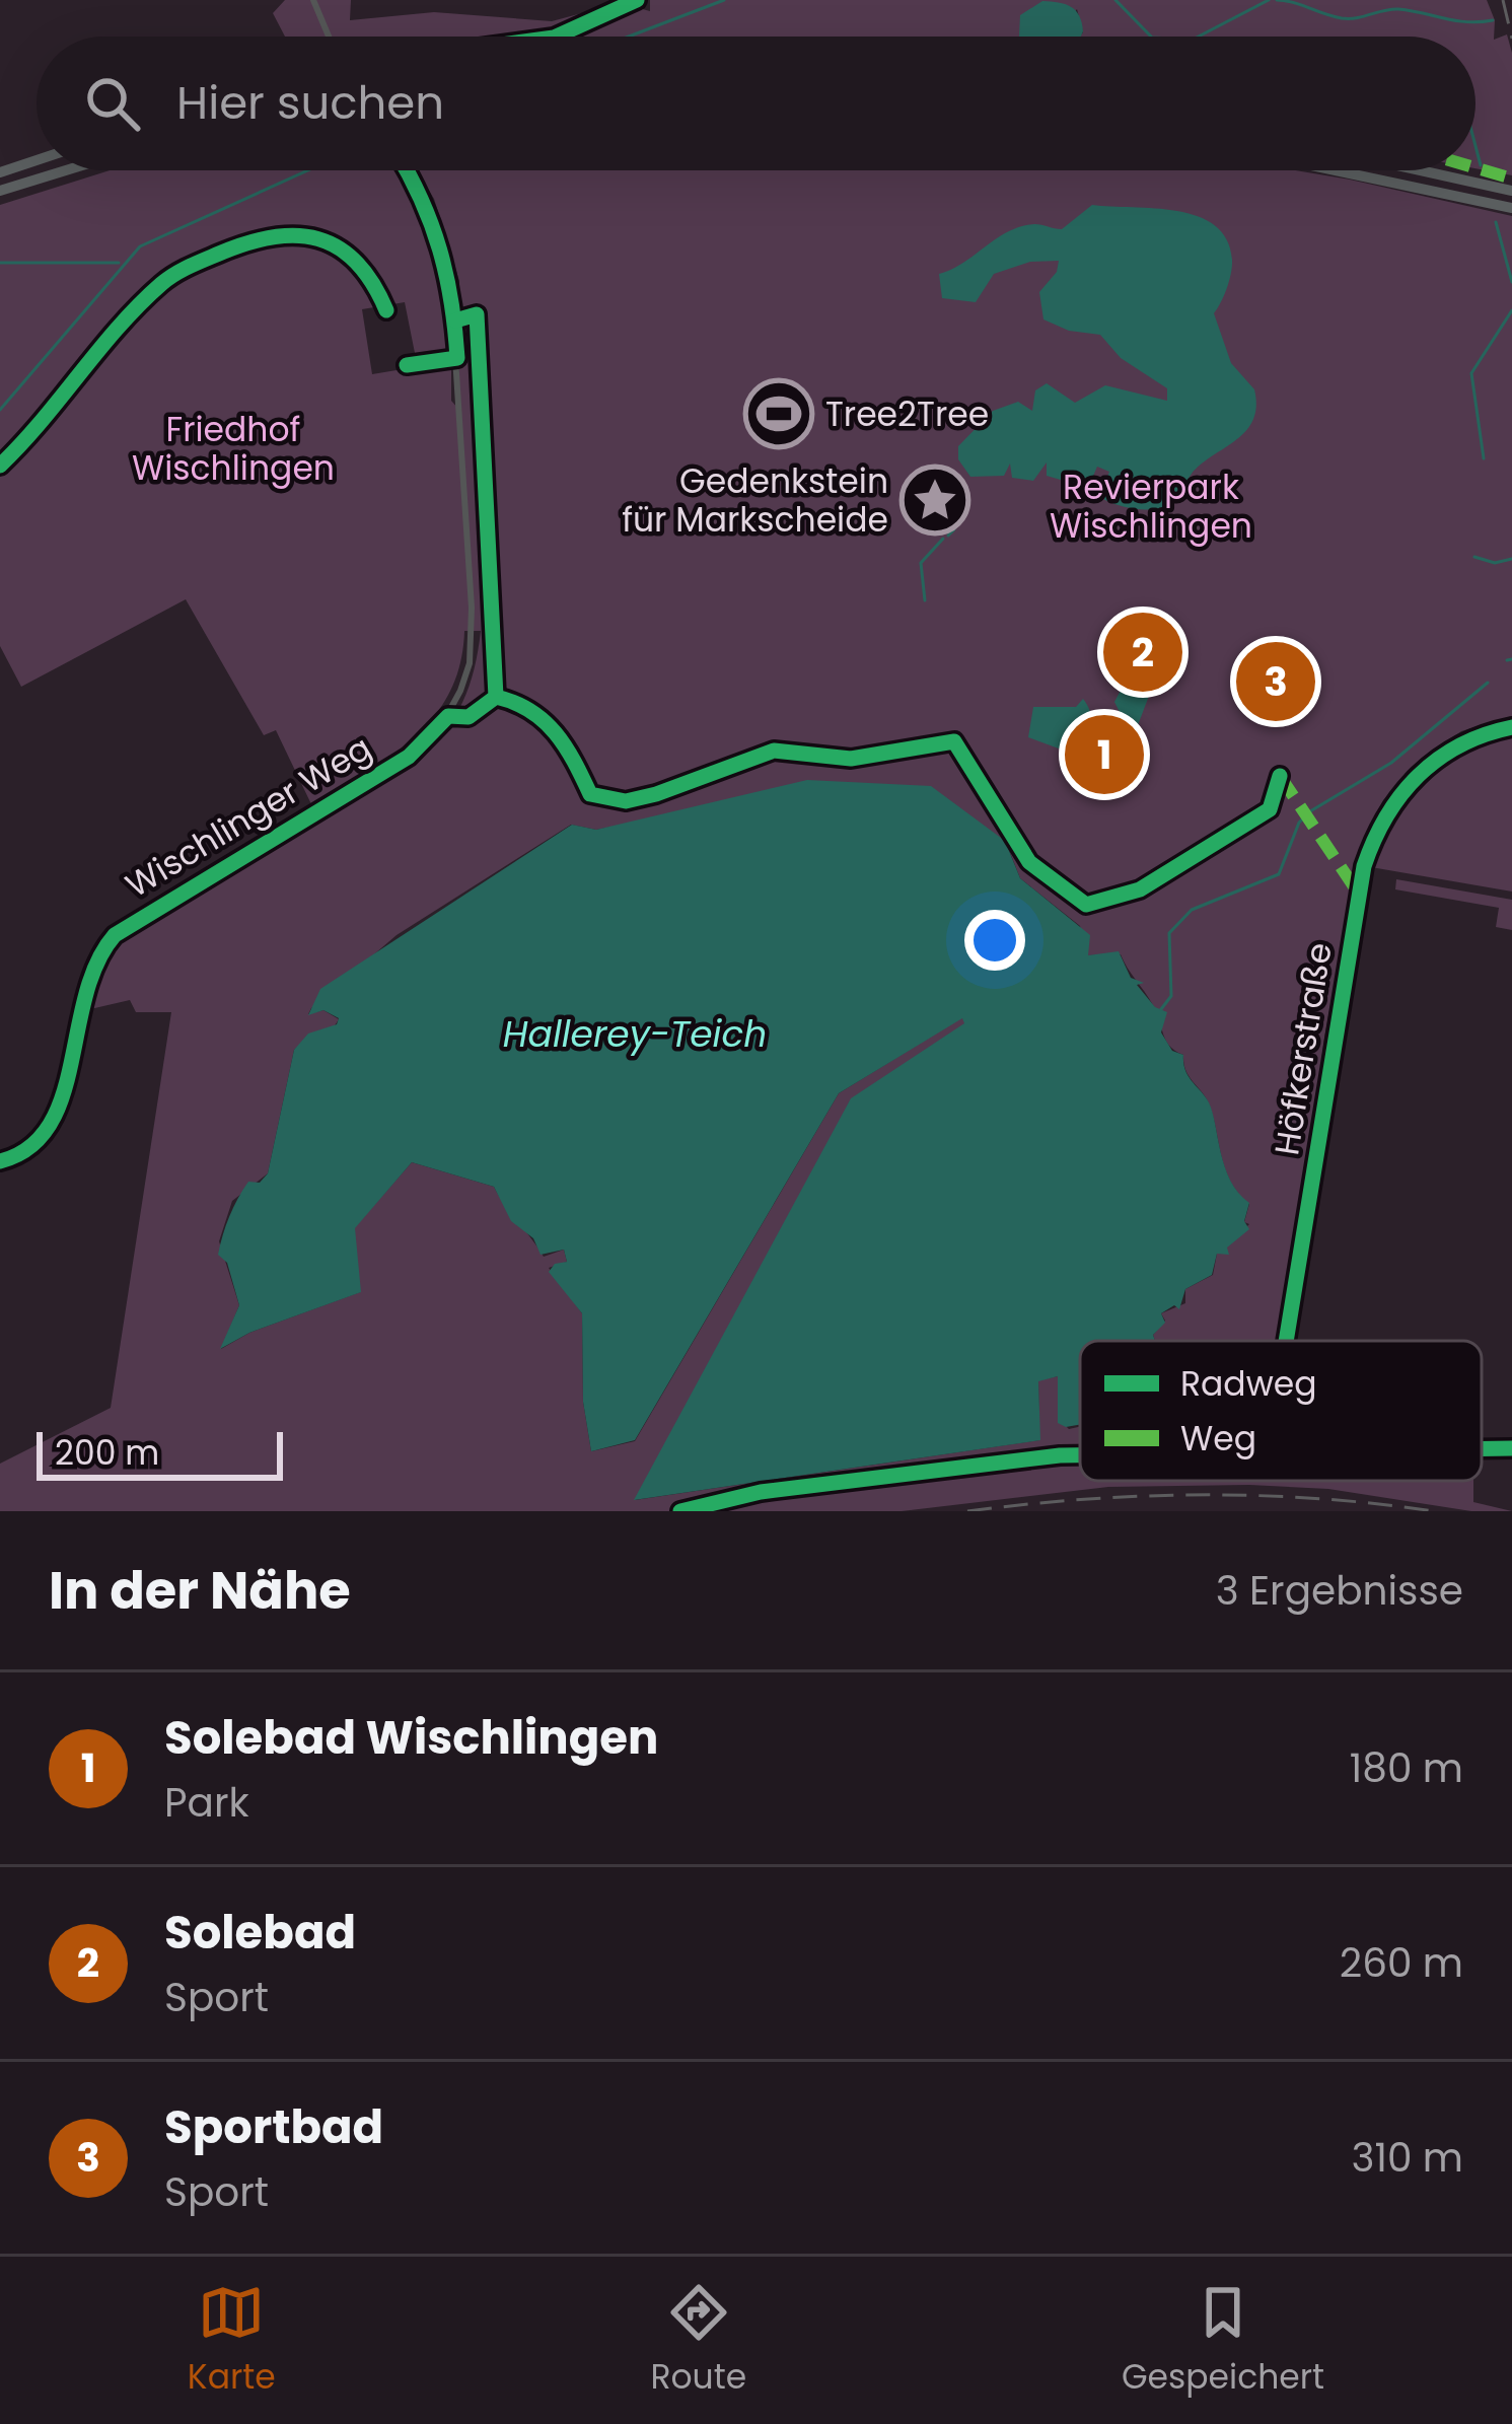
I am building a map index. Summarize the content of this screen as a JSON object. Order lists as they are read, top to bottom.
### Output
{
  "streets": {
    "street": ["Wischlinger Weg", "Höfkerstraße"]
  },
  "water": ["Hallerey-Teich"],
  "parks": ["Friedhof Wischlingen", "Revierpark Wischlingen"],
  "places": {
    "sports": ["Tree2Tree"],
    "place": ["Gedenkstein für Markscheide"]
  },
  "legend": ["Radweg", "Weg"],
  "scale_bar": "200 m",
  "page": {
    "search": "Hier suchen",
    "pins": ["2", "3", "1"],
    "scale": "200 m",
    "heading": ["In der Nähe", "3 Ergebnisse"],
    "list": [
      {
        "mark": "1",
        "name": "Solebad Wischlingen",
        "note": "Park",
        "value": "180 m"
      },
      {
        "mark": "2",
        "name": "Solebad",
        "note": "Sport",
        "value": "260 m"
      },
      {
        "mark": "3",
        "name": "Sportbad",
        "note": "Sport",
        "value": "310 m"
      }
    ],
    "nav": ["Karte", "Route", "Gespeichert"]
  }
}
